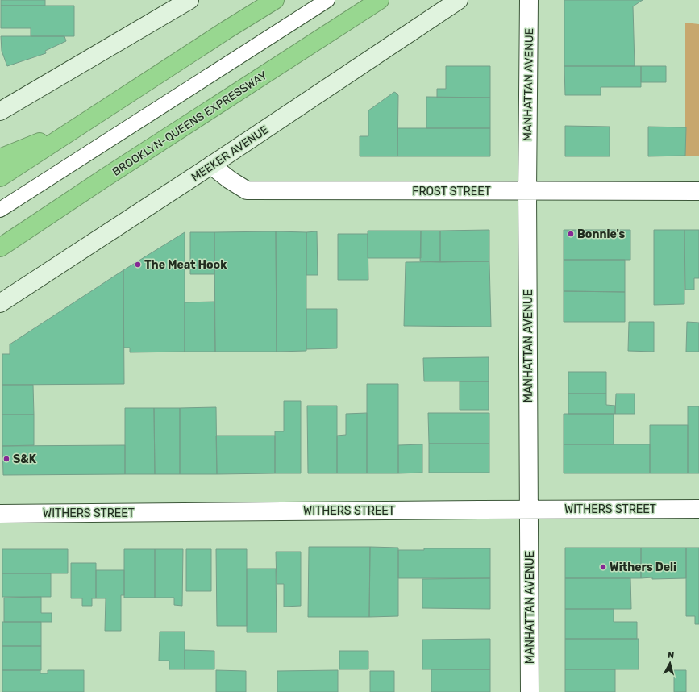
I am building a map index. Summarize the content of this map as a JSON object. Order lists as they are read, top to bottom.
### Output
{
  "streets": {
    "highway": ["BROOKLYN-QUEENS EXPRESSWAY"],
    "main road": ["MEEKER AVENUE"],
    "street": ["MANHATTAN AVENUE", "FROST STREET", "WITHERS STREET"]
  },
  "crossings": [
    ["MANHATTAN AVENUE", "FROST STREET"],
    ["MANHATTAN AVENUE", "WITHERS STREET"],
    ["MEEKER AVENUE", "FROST STREET"]
  ],
  "places": [
    "Bonnie's",
    "The Meat Hook",
    "S&K",
    "Withers Deli"
  ],
  "north": "top"
}
